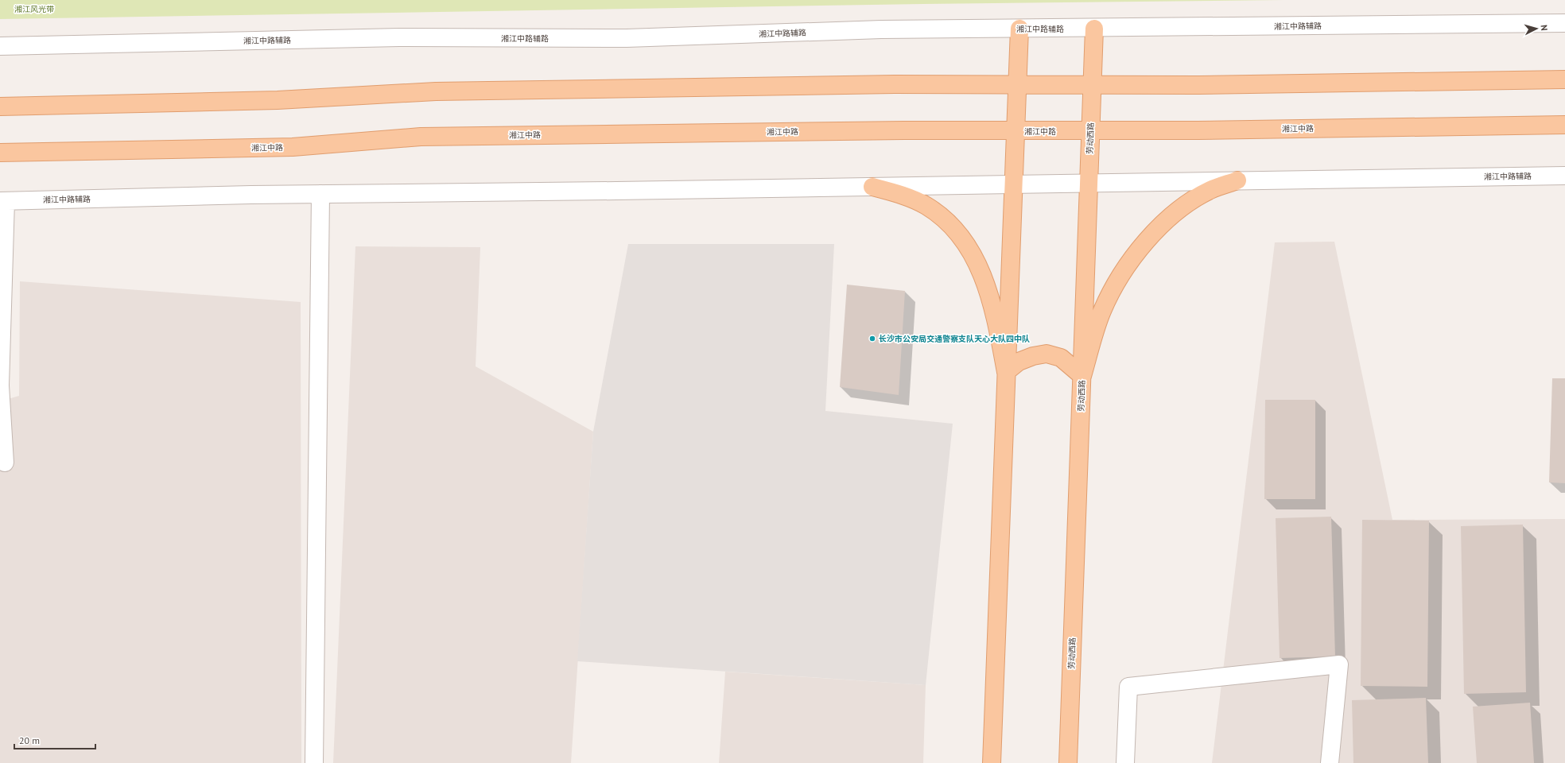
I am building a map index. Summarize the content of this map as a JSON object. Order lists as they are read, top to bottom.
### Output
{
  "streets": {
    "main road": ["湘江中路", "劳动西路"],
    "street": ["湘江中路辅路"]
  },
  "crossings": [
    ["湘江中路辅路", "劳动西路"],
    ["湘江中路", "劳动西路"]
  ],
  "parks": ["湘江风光带"],
  "places": ["长沙市公安局交通警察支队天心大队四中队"],
  "scale_bar": "20 m",
  "north": "right"
}
